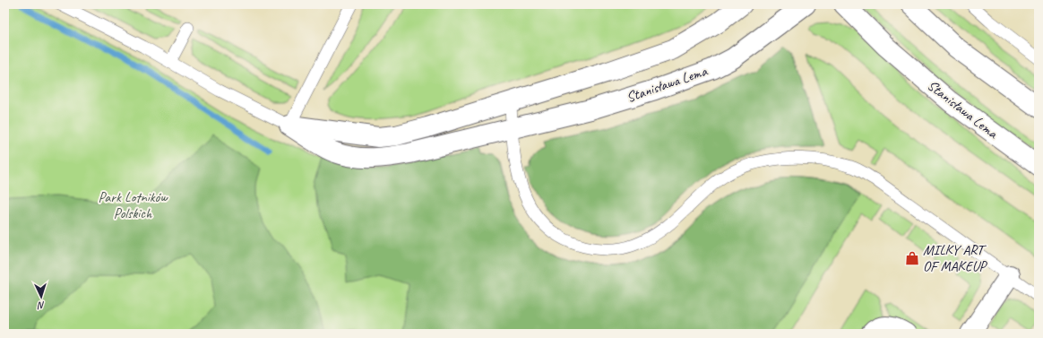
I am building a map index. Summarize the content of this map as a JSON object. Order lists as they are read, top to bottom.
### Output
{
  "streets": {
    "street": ["Stanisława Lema"]
  },
  "parks": ["Park Lotników Polskich"],
  "places": {
    "shop": ["MILKY ART OF MAKEUP"]
  },
  "north": "bottom"
}
